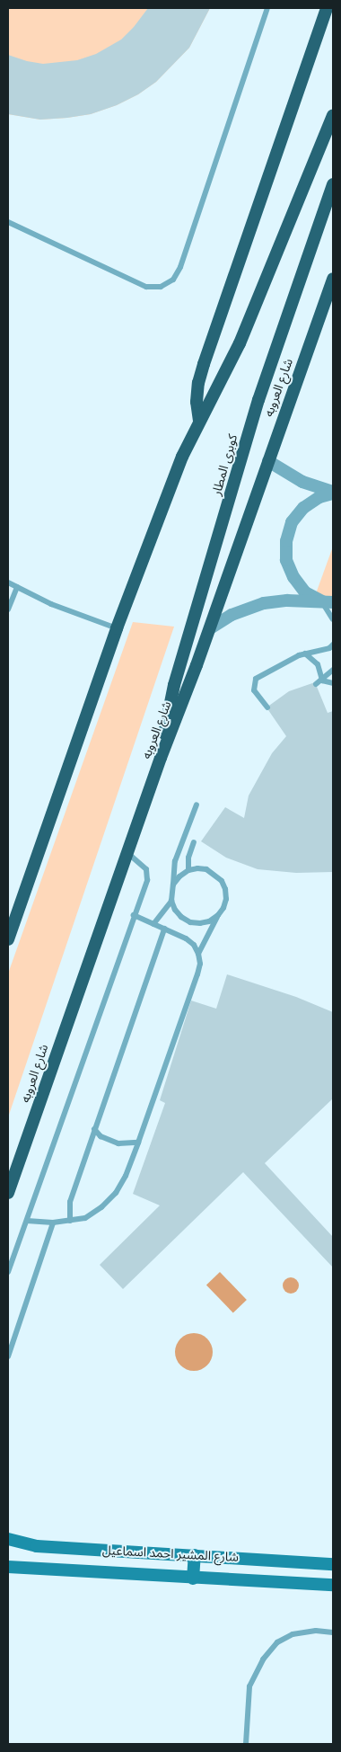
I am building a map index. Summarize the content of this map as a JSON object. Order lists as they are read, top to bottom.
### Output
{
  "streets": {
    "highway": ["شارع العروبه", "كوبرى المطار"],
    "main road": ["شارع المشير احمد اسماعيل"]
  },
  "crossings": [
    ["شارع العروبه", "كوبرى المطار"]
  ]
}
